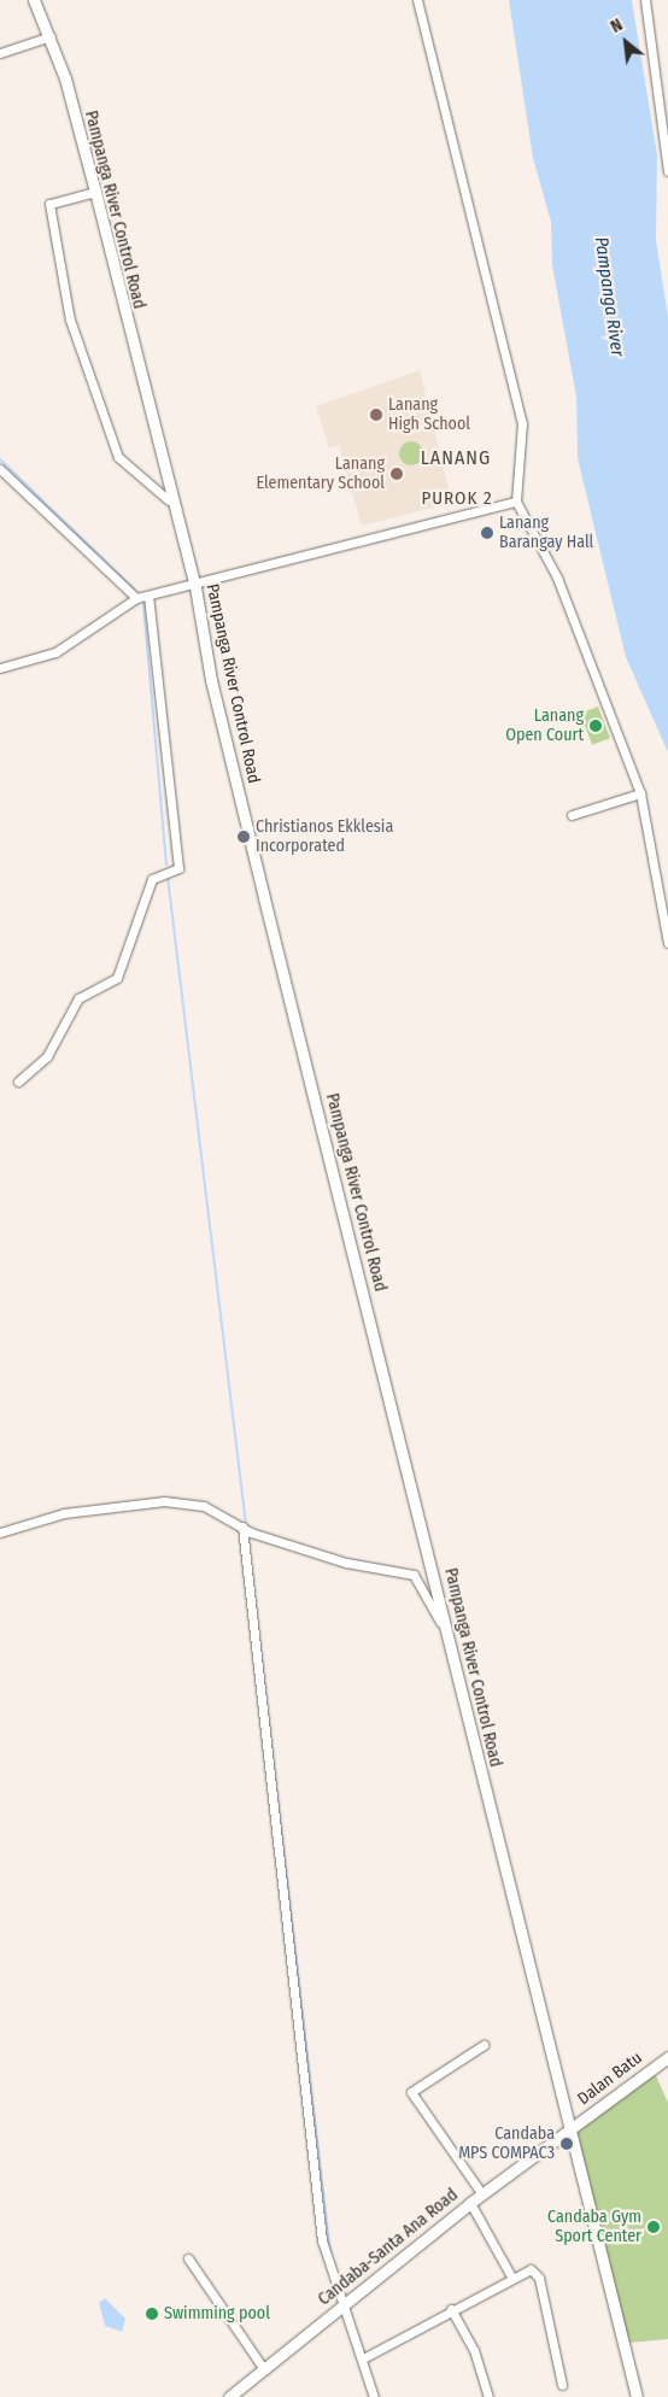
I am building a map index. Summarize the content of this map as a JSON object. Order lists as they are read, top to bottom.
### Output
{
  "streets": {
    "main road": ["Pampanga River Control Road", "Dalan Batu", "Candaba-Santa Ana Road"]
  },
  "crossings": [
    ["Pampanga River Control Road", "Dalan Batu"],
    ["Pampanga River Control Road", "Candaba-Santa Ana Road"],
    ["Dalan Batu", "Candaba-Santa Ana Road"]
  ],
  "districts": ["LANANG", "PUROK 2"],
  "water": ["Pampanga River"],
  "places": [
    "Lanang High School",
    "Lanang Elementary School",
    "Lanang Barangay Hall",
    "Lanang Open Court",
    "Christianos Ekklesia Incorporated",
    "Candaba MPS COMPAC3",
    "Candaba Gym Sport Center",
    "Swimming pool"
  ],
  "north": "top left"
}
